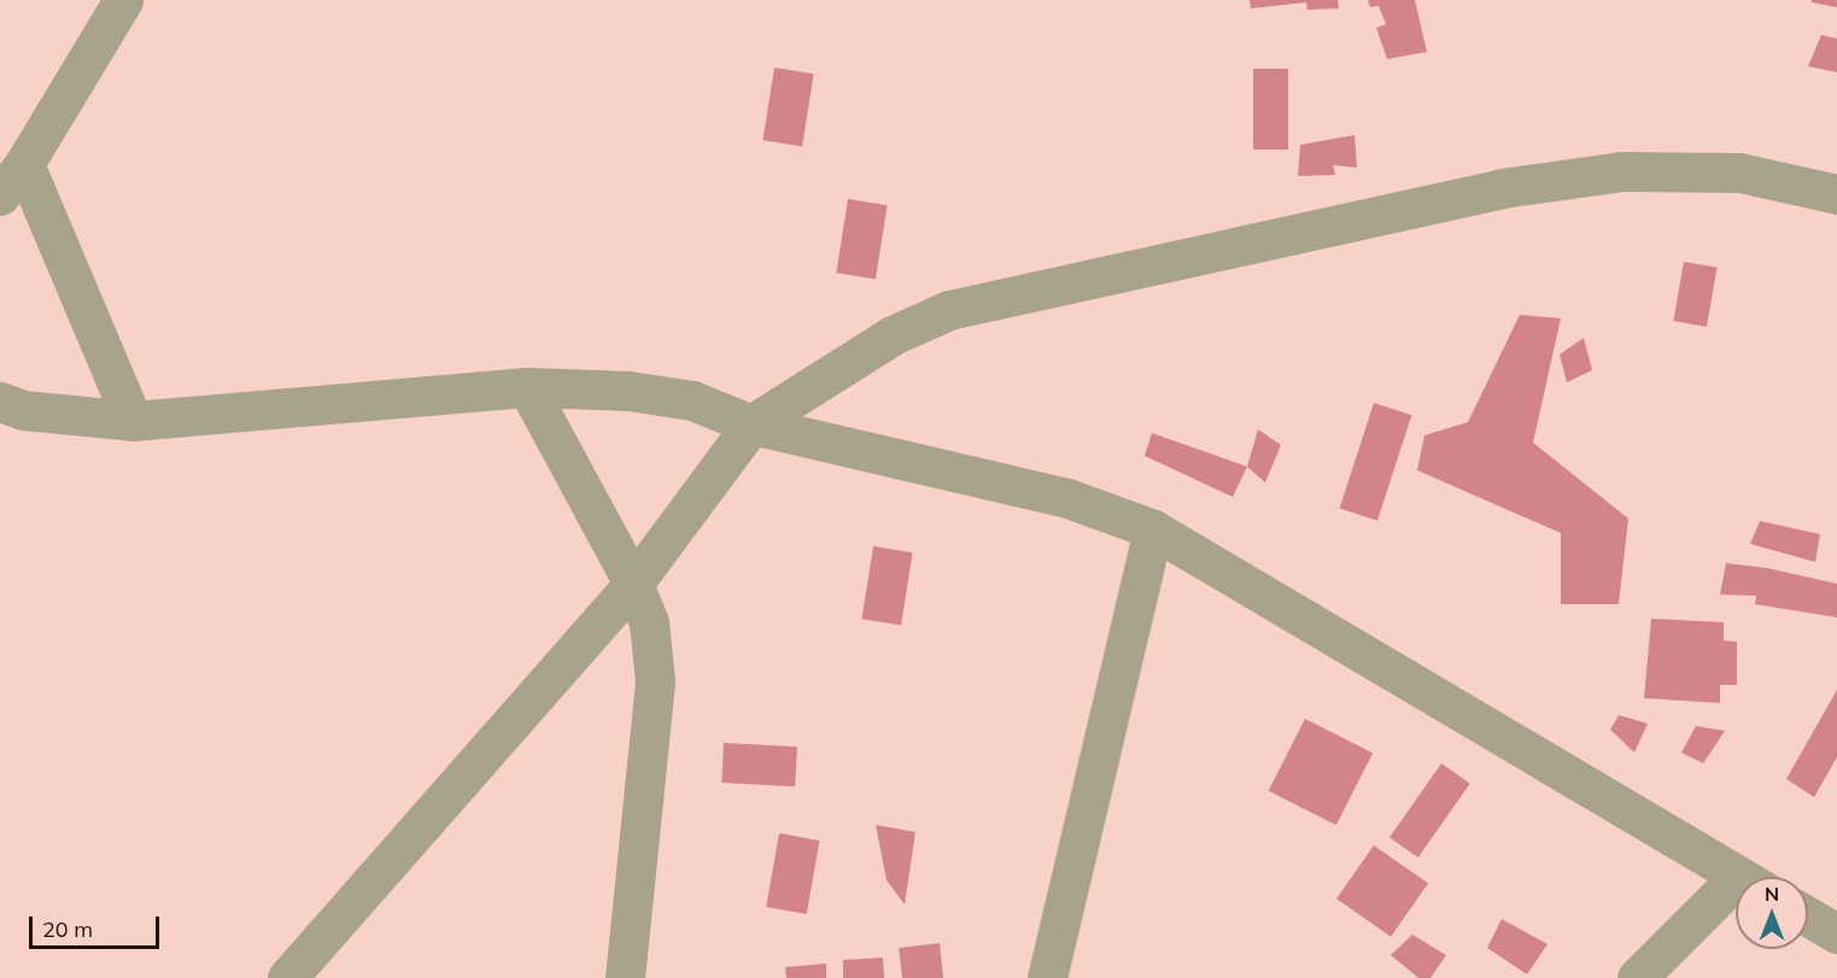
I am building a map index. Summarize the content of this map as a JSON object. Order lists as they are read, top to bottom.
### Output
{
  "scale_bar": "20 m",
  "north": "top"
}
